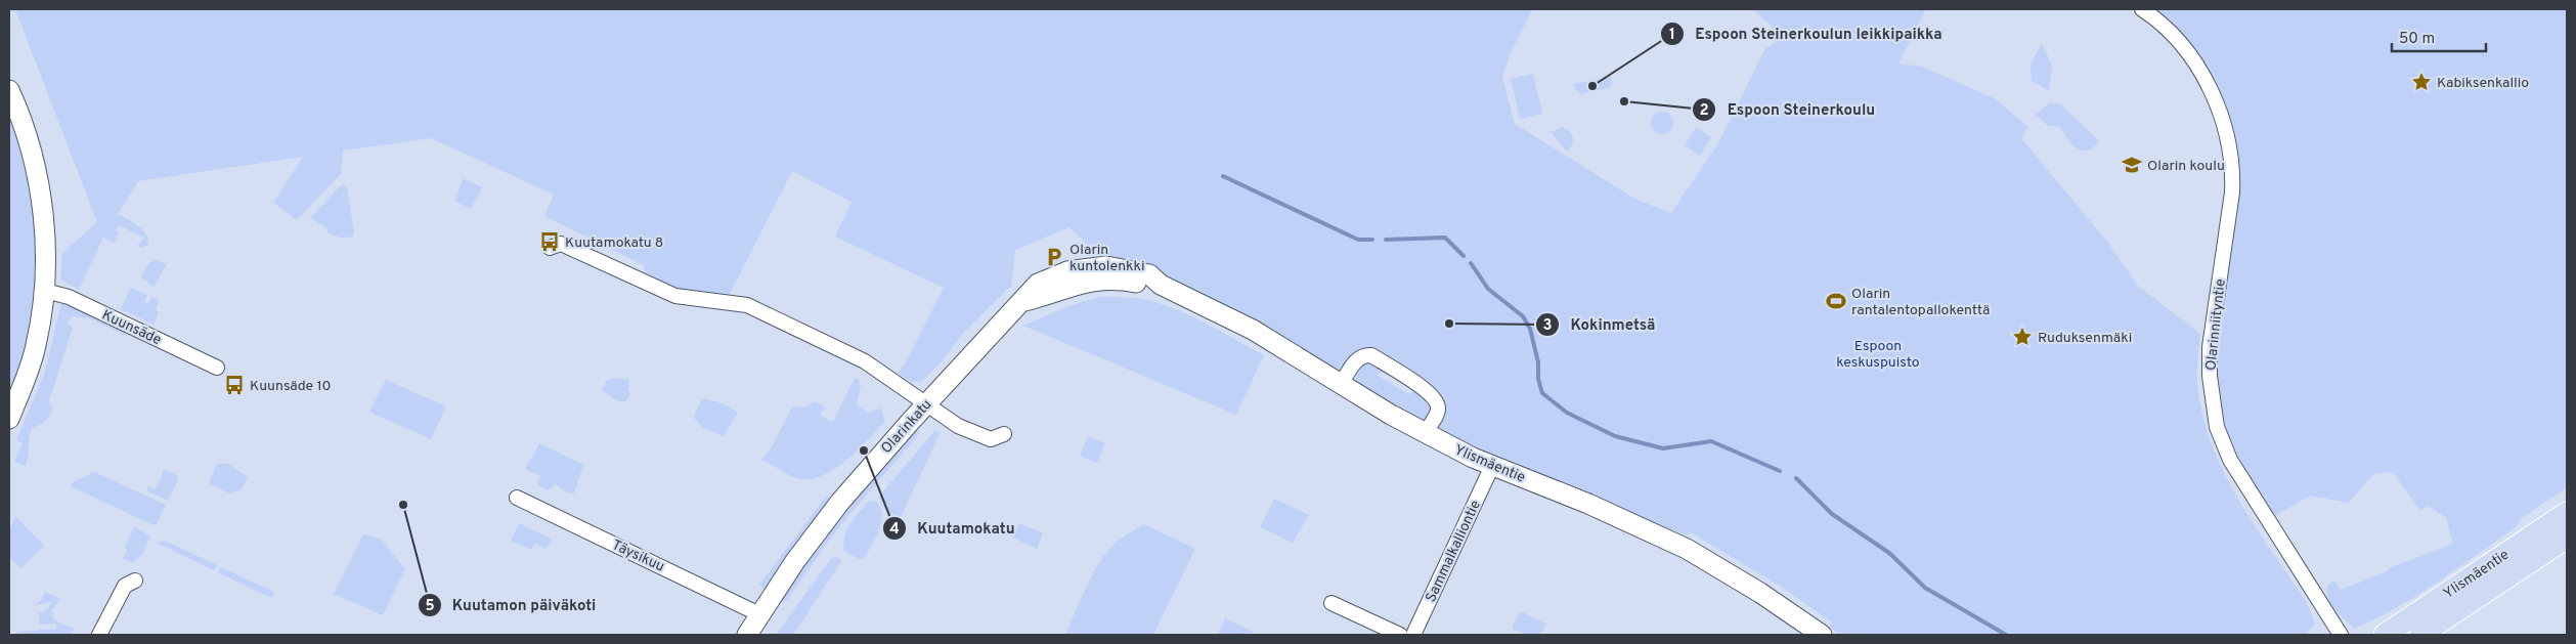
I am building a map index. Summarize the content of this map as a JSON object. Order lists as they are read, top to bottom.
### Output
{
  "streets": {
    "main road": ["Olarinkatu", "Ylismäentie"],
    "street": [
      "Olarinniityntie",
      "Kuunsäde",
      "Sammalkalliontie",
      "Täysikuu"
    ]
  },
  "crossings": [
    ["Olarinkatu", "Ylismäentie"],
    ["Olarinkatu", "Täysikuu"],
    ["Ylismäentie", "Sammalkalliontie"]
  ],
  "parks": ["Espoon keskuspuisto"],
  "places": {
    "place": ["Kabiksenkallio", "Ruduksenmäki"],
    "other": [
      "Espoon Steinerkoulun leikkipaikka",
      "Espoon Steinerkoulu",
      "Kokinmetsä",
      "Kuutamokatu",
      "Kuutamon päiväkoti"
    ],
    "school or university": ["Olarin koulu"],
    "bus stop": ["Kuutamokatu 8", "Kuunsäde 10"],
    "parking": ["Olarin kuntolenkki"],
    "sports": ["Olarin rantalentopallokenttä"]
  },
  "scale_bar": "50 m"
}
